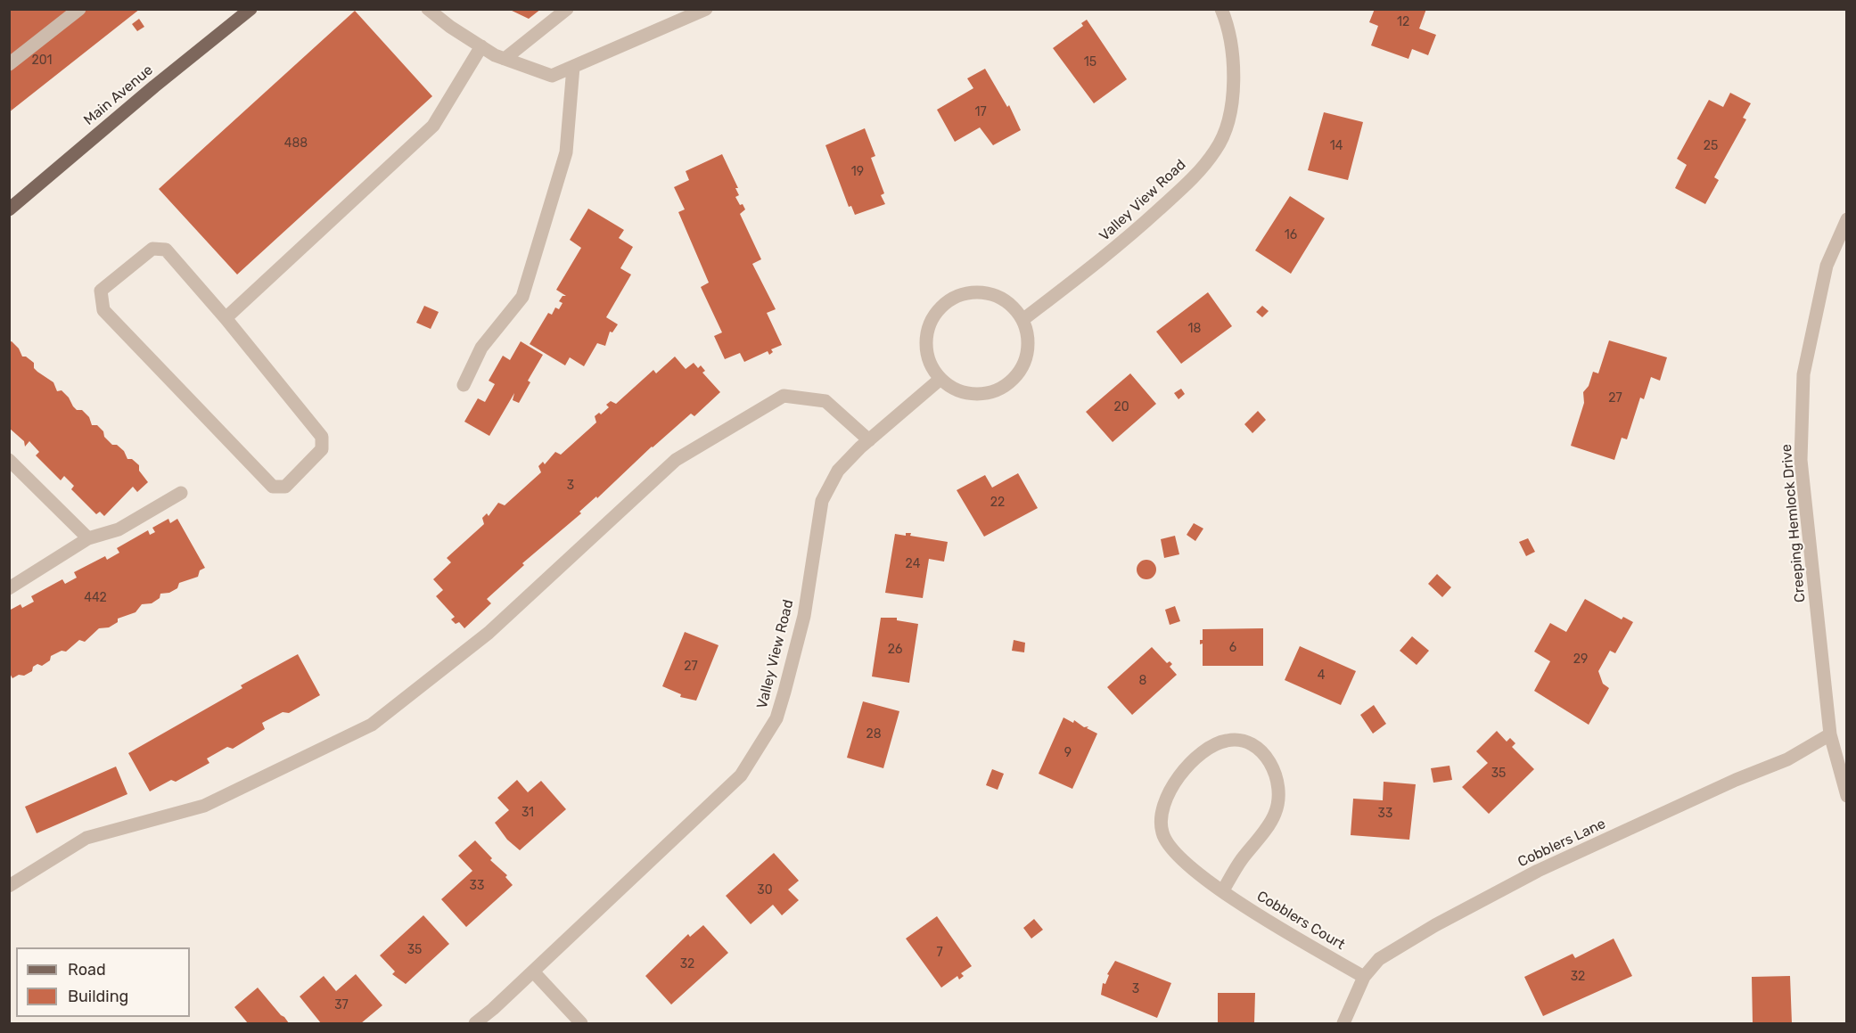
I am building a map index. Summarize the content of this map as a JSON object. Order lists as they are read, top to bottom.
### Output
{
  "streets": {
    "main road": ["Main Avenue"],
    "street": [
      "Valley View Road",
      "Creeping Hemlock Drive",
      "Cobblers Lane",
      "Cobblers Court"
    ]
  },
  "crossings": [
    ["Creeping Hemlock Drive", "Cobblers Lane"],
    ["Cobblers Lane", "Cobblers Court"]
  ],
  "house_numbers": [
    "12",
    "201",
    "15",
    "17",
    "488",
    "14",
    "25",
    "19",
    "16",
    "18",
    "27",
    "20",
    "3",
    "22",
    "24",
    "442",
    "6",
    "26",
    "29",
    "27",
    "4",
    "8",
    "28",
    "9",
    "35",
    "31",
    "33",
    "33",
    "30",
    "35",
    "7",
    "32",
    "32",
    "3",
    "37"
  ],
  "legend": ["Road", "Building"]
}
